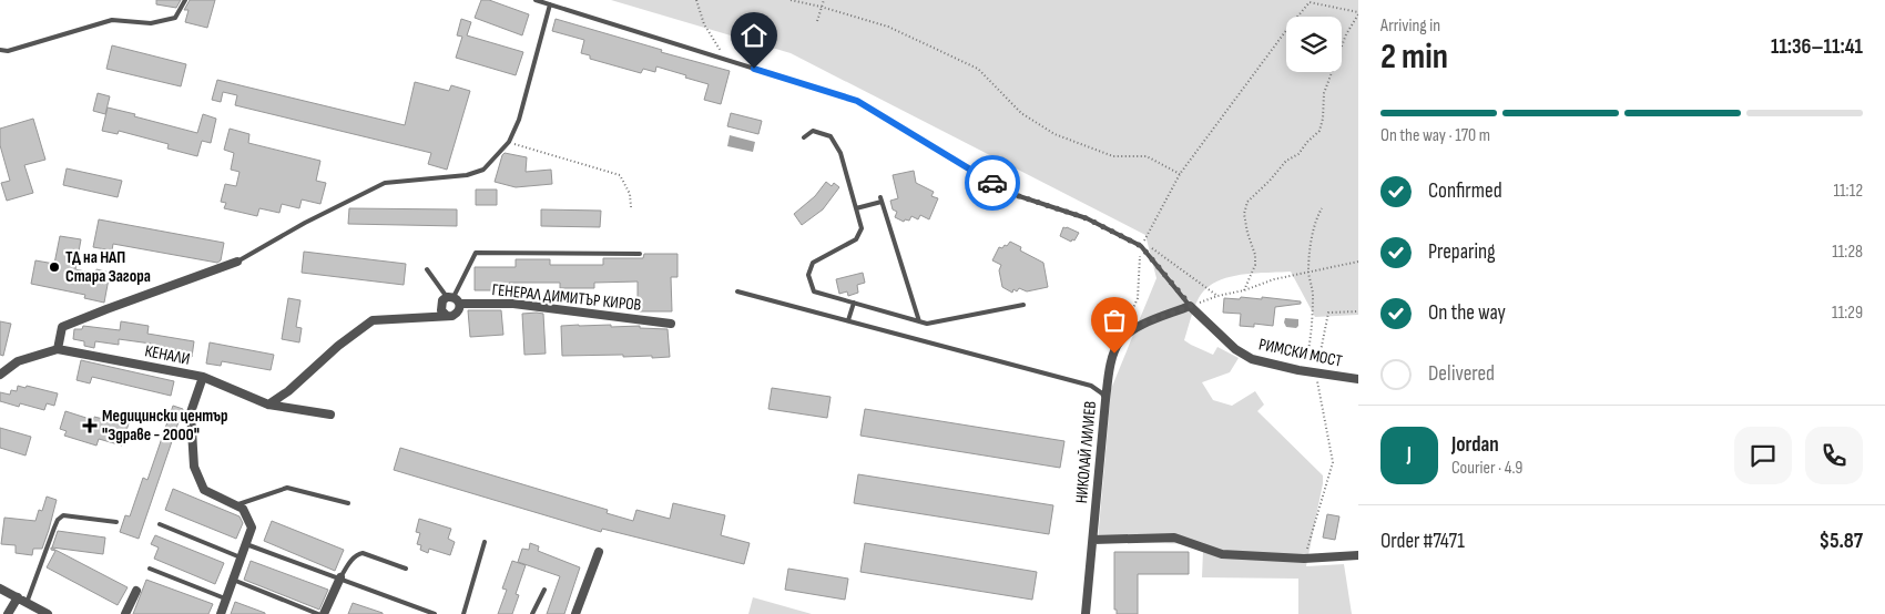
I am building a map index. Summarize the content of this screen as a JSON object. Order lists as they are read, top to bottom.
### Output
{
  "streets": {
    "street": [
      "ГЕНЕРАЛ ДИМИТЪР КИРОВ",
      "РИМСКИ МОСТ",
      "КЕНАЛИ",
      "НИКОЛАЙ ЛИЛИЕВ"
    ]
  },
  "crossings": [
    ["РИМСКИ МОСТ", "НИКОЛАЙ ЛИЛИЕВ"]
  ],
  "places": {
    "other": ["ТД на НАП Стара Загора"],
    "health": ["Медицински център \"Здраве - 2000\""]
  },
  "page": {
    "heading": ["2 min", "Arriving in", "11:36–11:41"],
    "panel": [
      "Jordan",
      "Courier · 4.9",
      "Order #7471",
      "$5.87"
    ],
    "bar": "On the way · 170 m",
    "list": [
      ["Confirmed", "11:12"],
      ["Preparing", "11:28"],
      ["On the way", "11:29"],
      "Delivered"
    ],
    "round": "J"
  }
}
